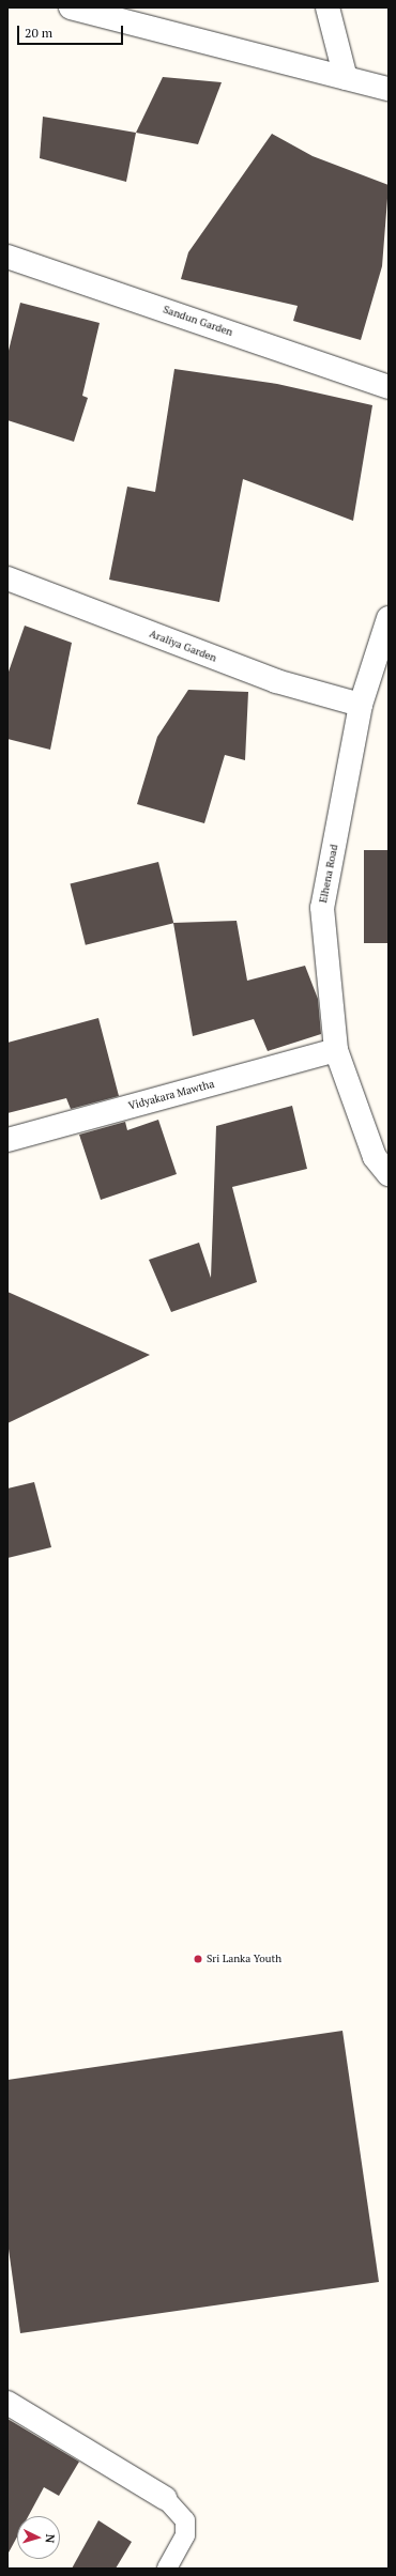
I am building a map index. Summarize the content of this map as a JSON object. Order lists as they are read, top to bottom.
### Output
{
  "streets": {
    "street": [
      "Sandun Garden",
      "Araliya Garden",
      "Elhena Road",
      "Vidyakara Mawtha"
    ]
  },
  "crossings": [
    ["Araliya Garden", "Elhena Road"],
    ["Elhena Road", "Vidyakara Mawtha"]
  ],
  "places": ["Sri Lanka Youth"],
  "scale_bar": "20 m",
  "north": "right"
}
